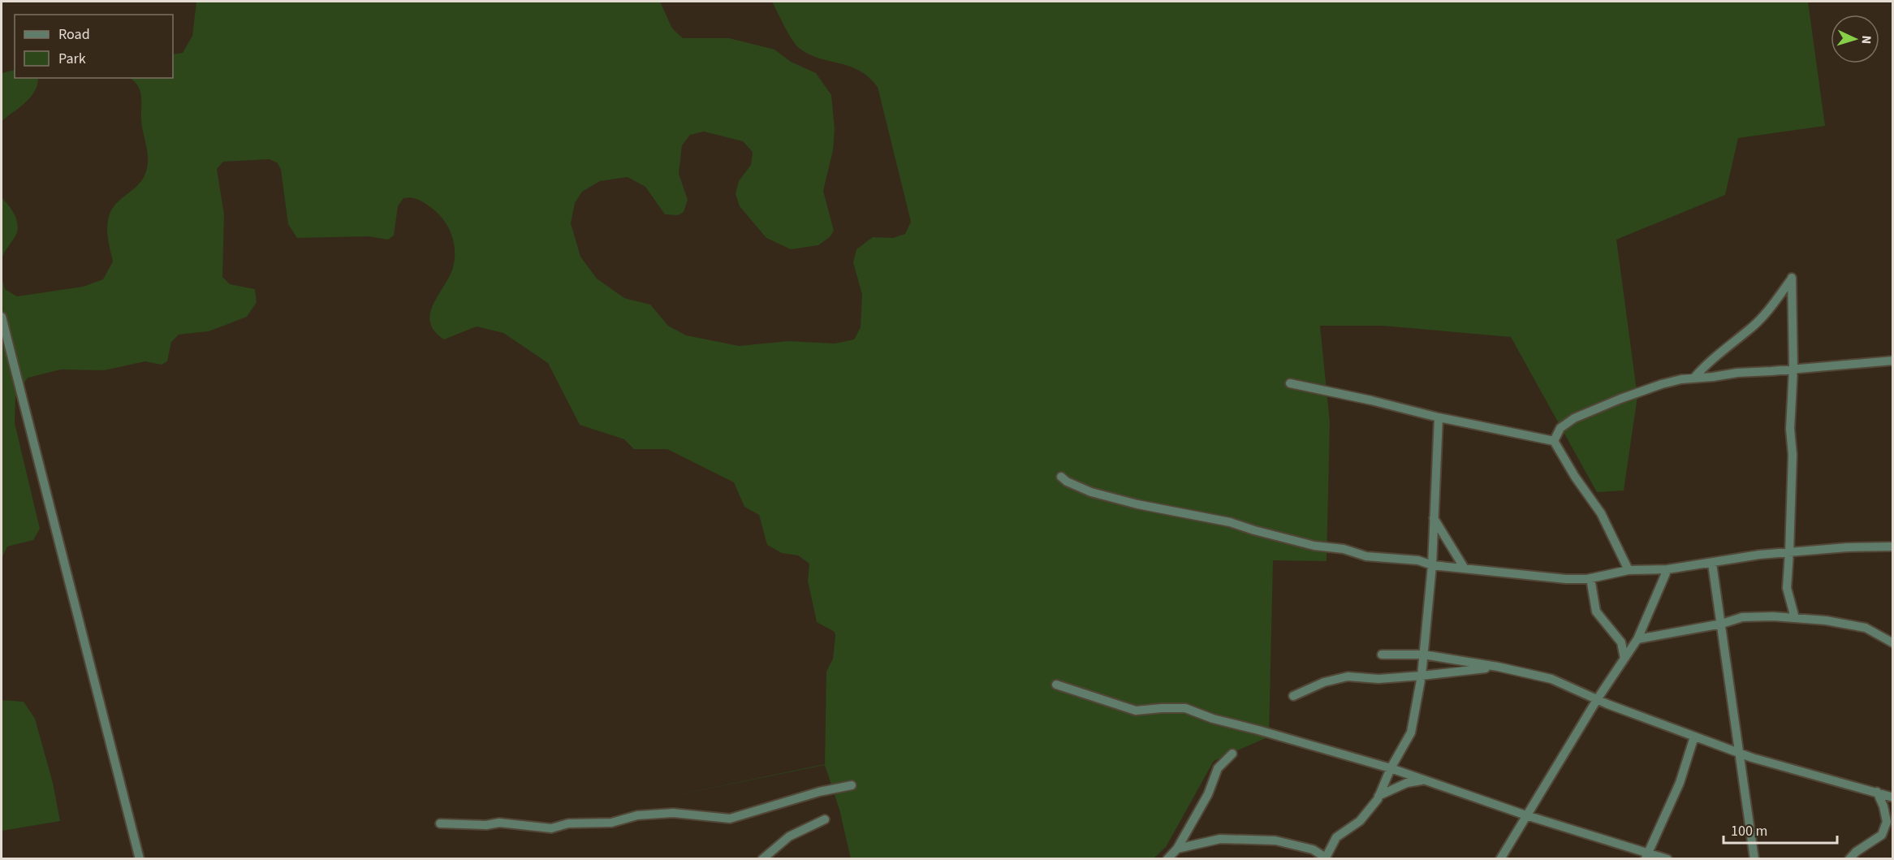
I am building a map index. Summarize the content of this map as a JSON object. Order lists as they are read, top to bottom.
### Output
{
  "legend": ["Road", "Park"],
  "scale_bar": "100 m",
  "north": "right"
}
